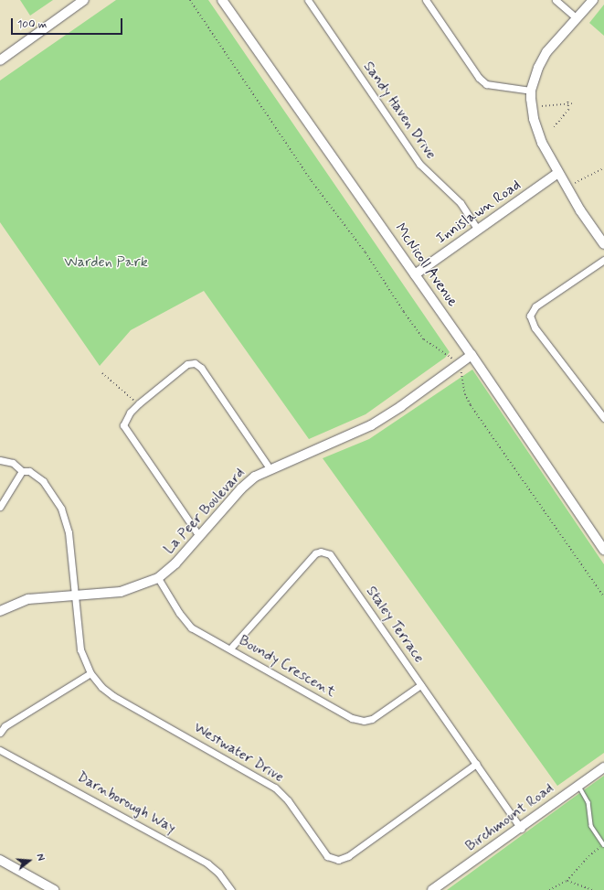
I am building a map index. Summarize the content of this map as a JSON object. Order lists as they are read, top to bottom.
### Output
{
  "streets": {
    "street": [
      "Sandy Haven Drive",
      "Innislawn Road",
      "McNicoll Avenue",
      "La Peer Boulevard",
      "Staley Terrace",
      "Boundy Crescent",
      "Westwater Drive",
      "Darnborough Way",
      "Birchmount Road"
    ]
  },
  "crossings": [
    ["Sandy Haven Drive", "Innislawn Road"],
    ["Innislawn Road", "McNicoll Avenue"],
    ["McNicoll Avenue", "La Peer Boulevard"],
    ["La Peer Boulevard", "Boundy Crescent"],
    ["La Peer Boulevard", "Westwater Drive"],
    ["Staley Terrace", "Boundy Crescent"],
    ["Staley Terrace", "Westwater Drive"],
    ["Staley Terrace", "Birchmount Road"]
  ],
  "parks": ["Warden Park"],
  "scale_bar": "100 m",
  "north": "right"
}
